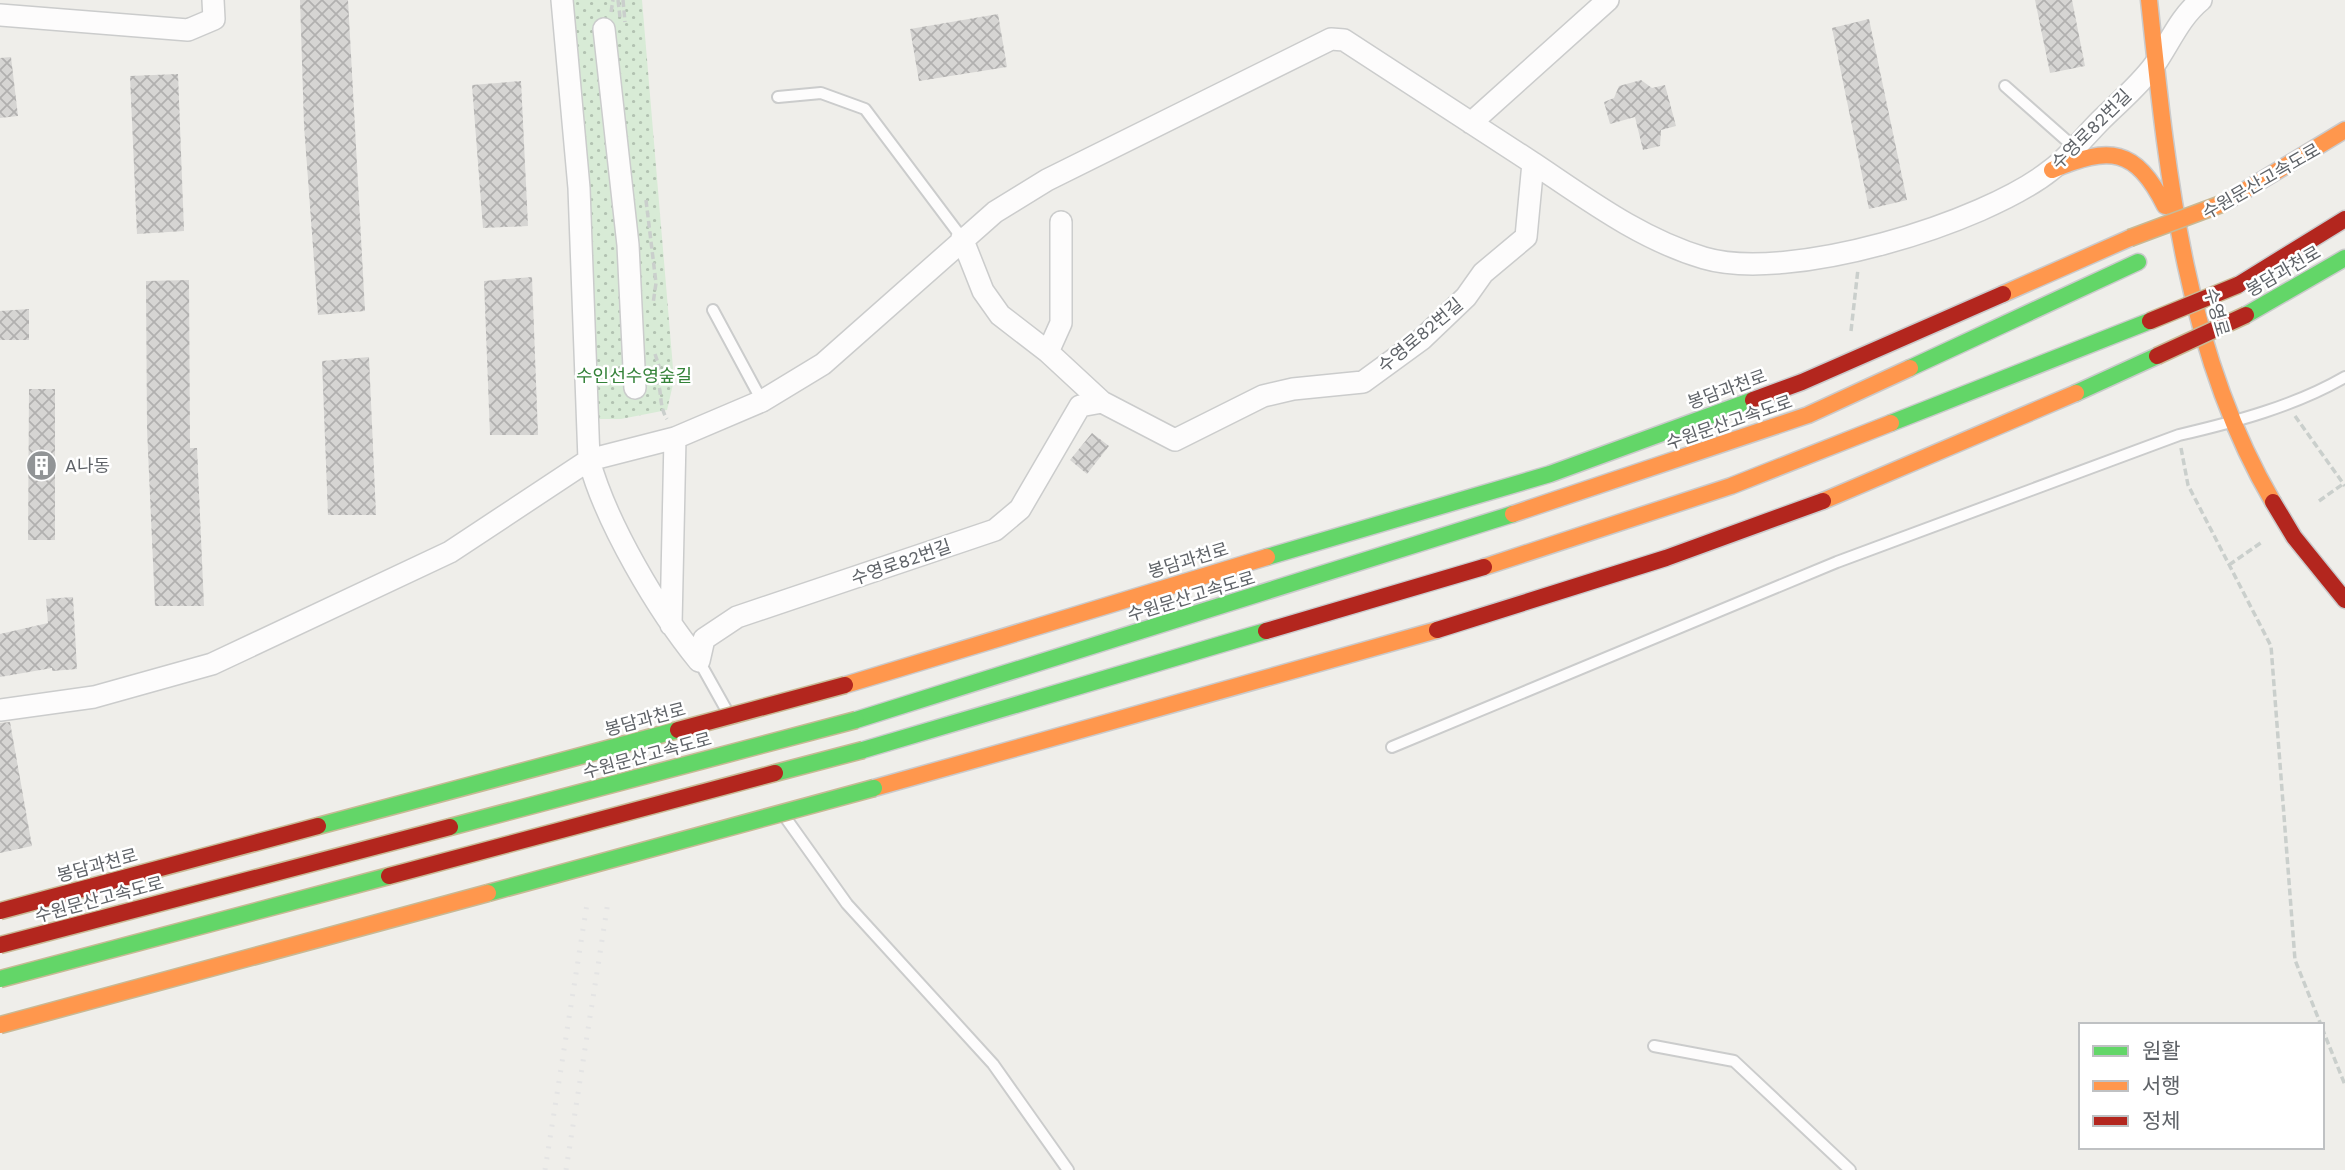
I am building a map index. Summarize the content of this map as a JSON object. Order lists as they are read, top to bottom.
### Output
{
  "streets": {
    "main road": ["수원문산고속도로", "봉담과천로", "수영로"],
    "street": ["수영로82번길"]
  },
  "crossings": [
    ["수영로82번길", "수영로"]
  ],
  "parks": ["수인선수영숲길"],
  "places": {
    "building": ["A나동"]
  },
  "legend": ["원활", "서행", "정체"]
}
